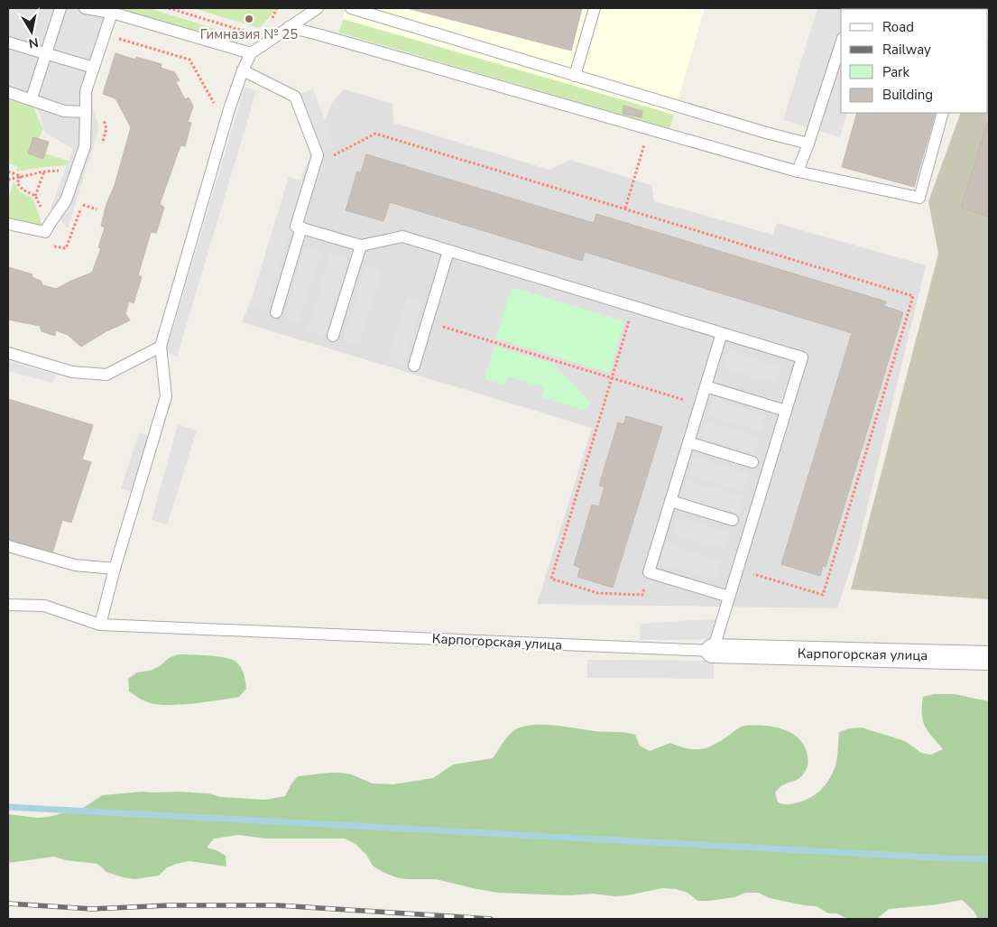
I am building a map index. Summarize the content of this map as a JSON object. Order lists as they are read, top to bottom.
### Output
{
  "streets": {
    "street": ["Карпогорская улица"]
  },
  "places": ["Гимназия № 25"],
  "legend": [
    "Road",
    "Railway",
    "Park",
    "Building"
  ],
  "north": "bottom"
}
